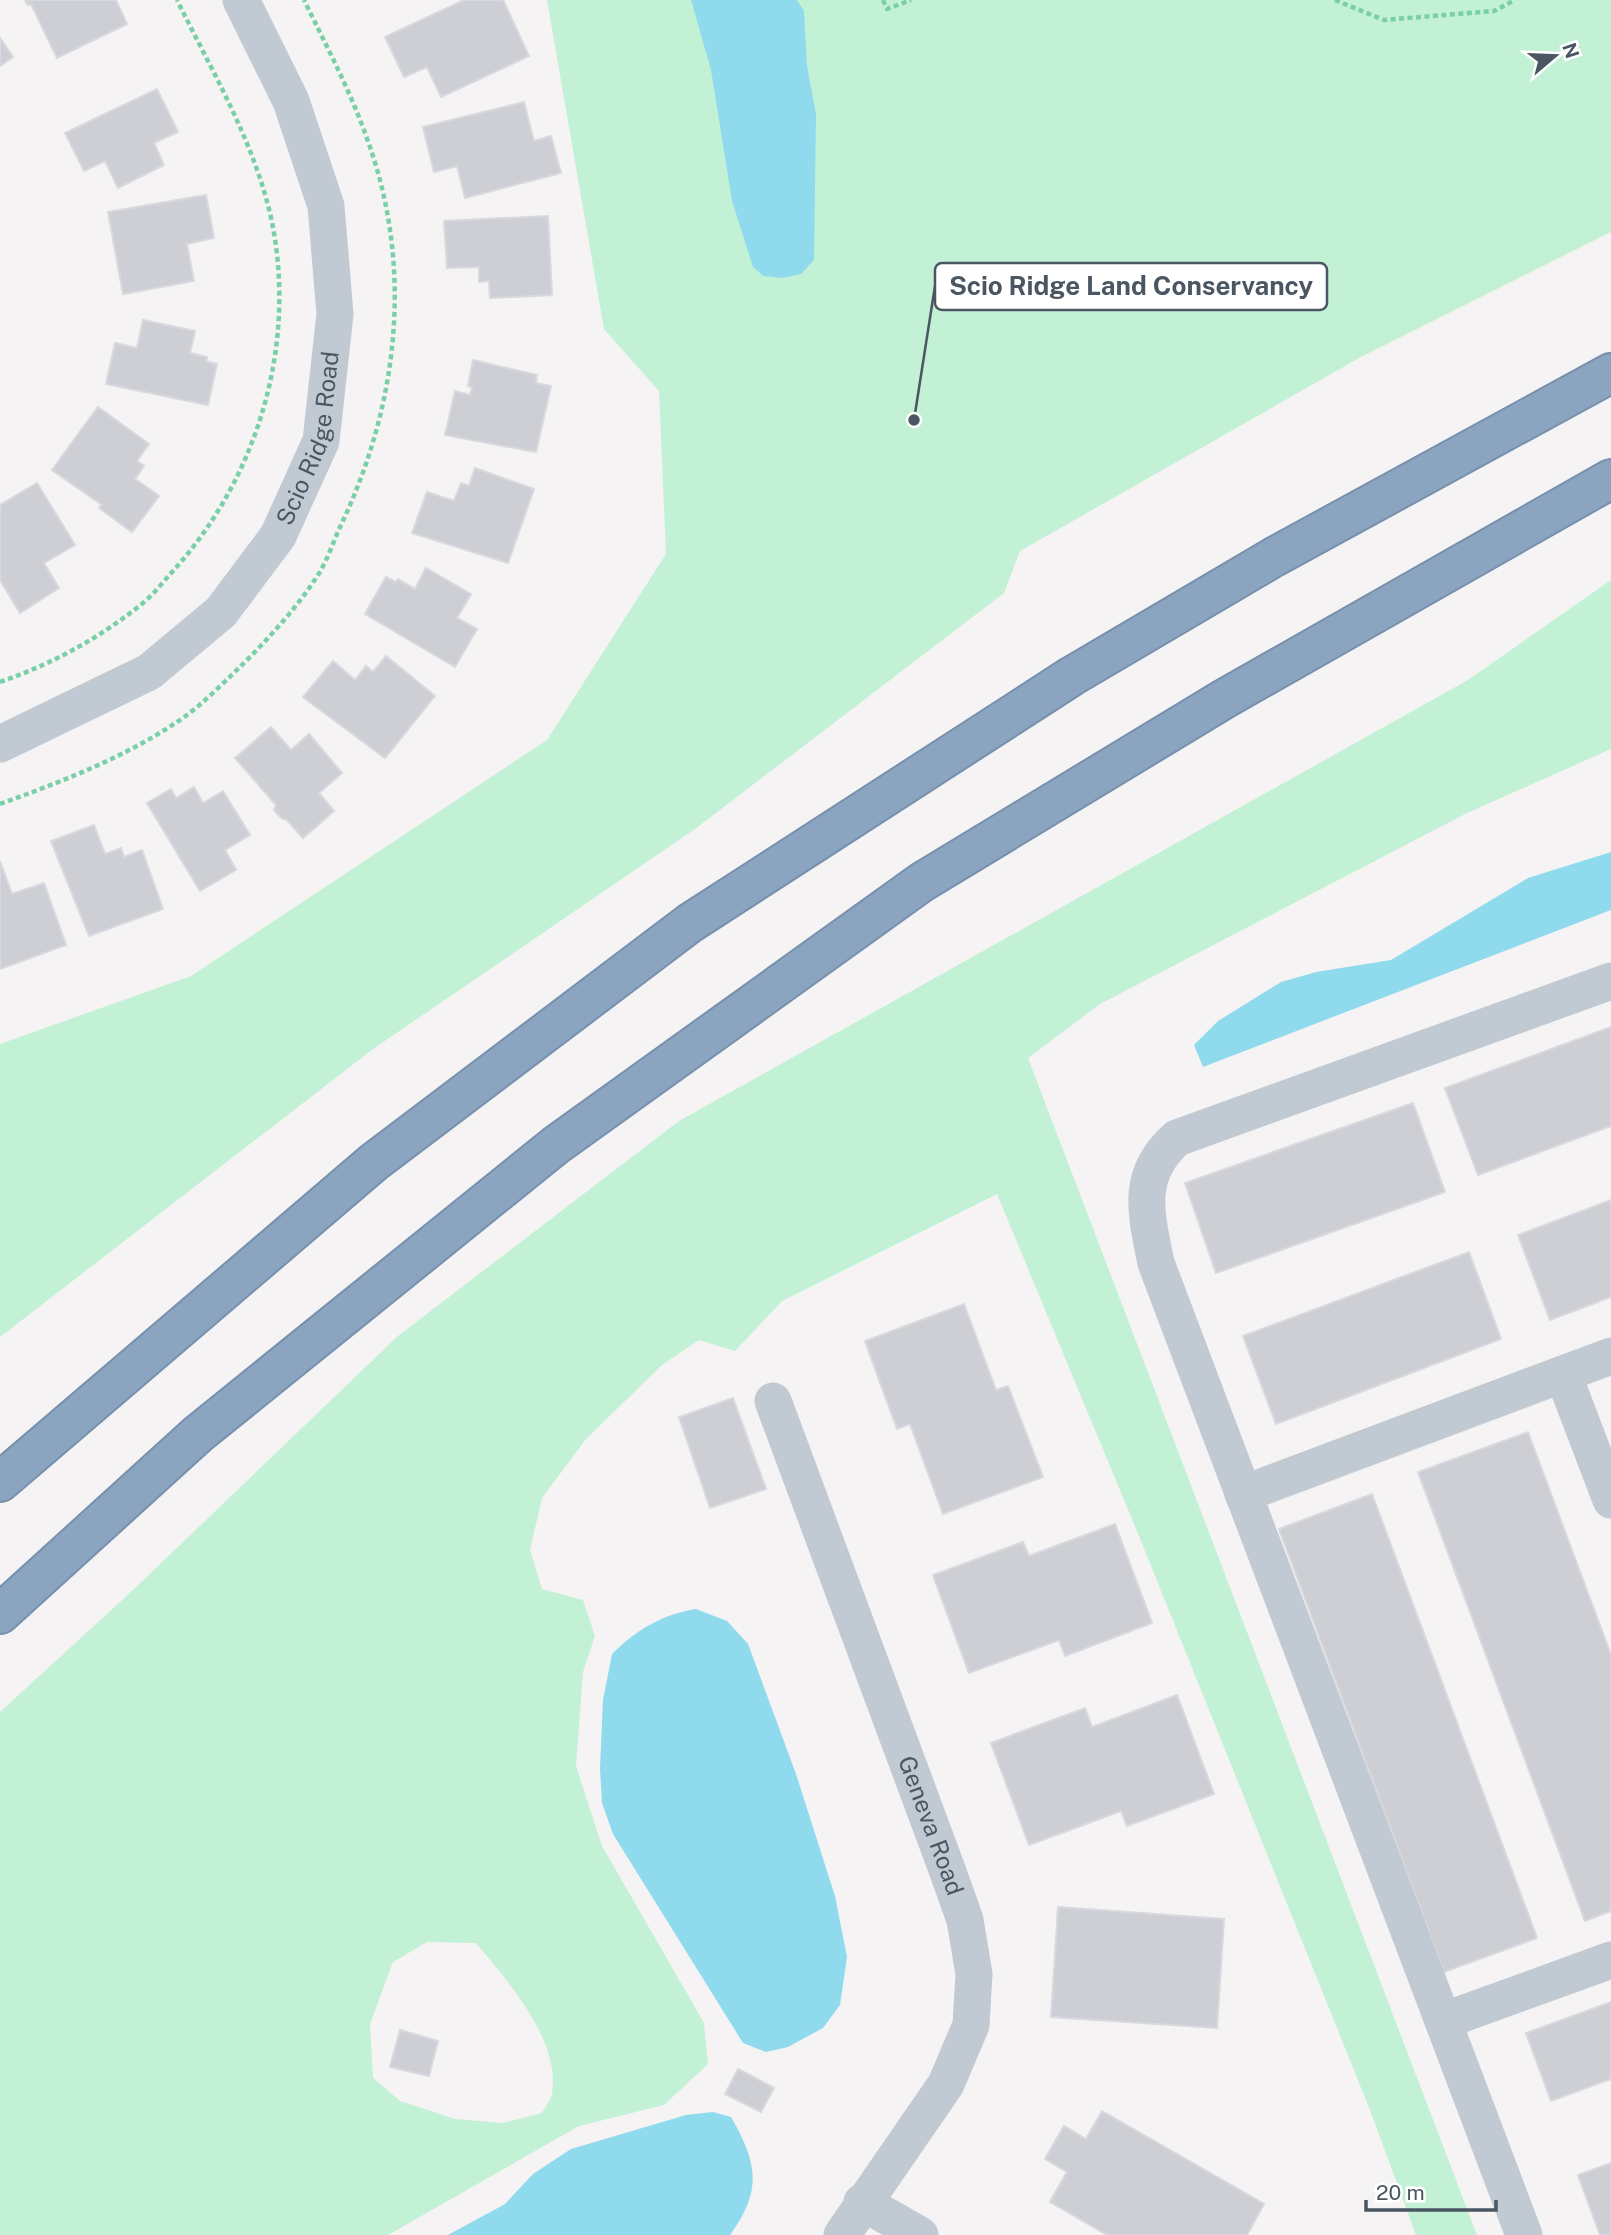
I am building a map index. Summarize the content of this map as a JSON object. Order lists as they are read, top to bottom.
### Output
{
  "streets": {
    "street": ["Scio Ridge Road", "Geneva Road"]
  },
  "places": ["Scio Ridge Land Conservancy"],
  "scale_bar": "20 m",
  "north": "right"
}
